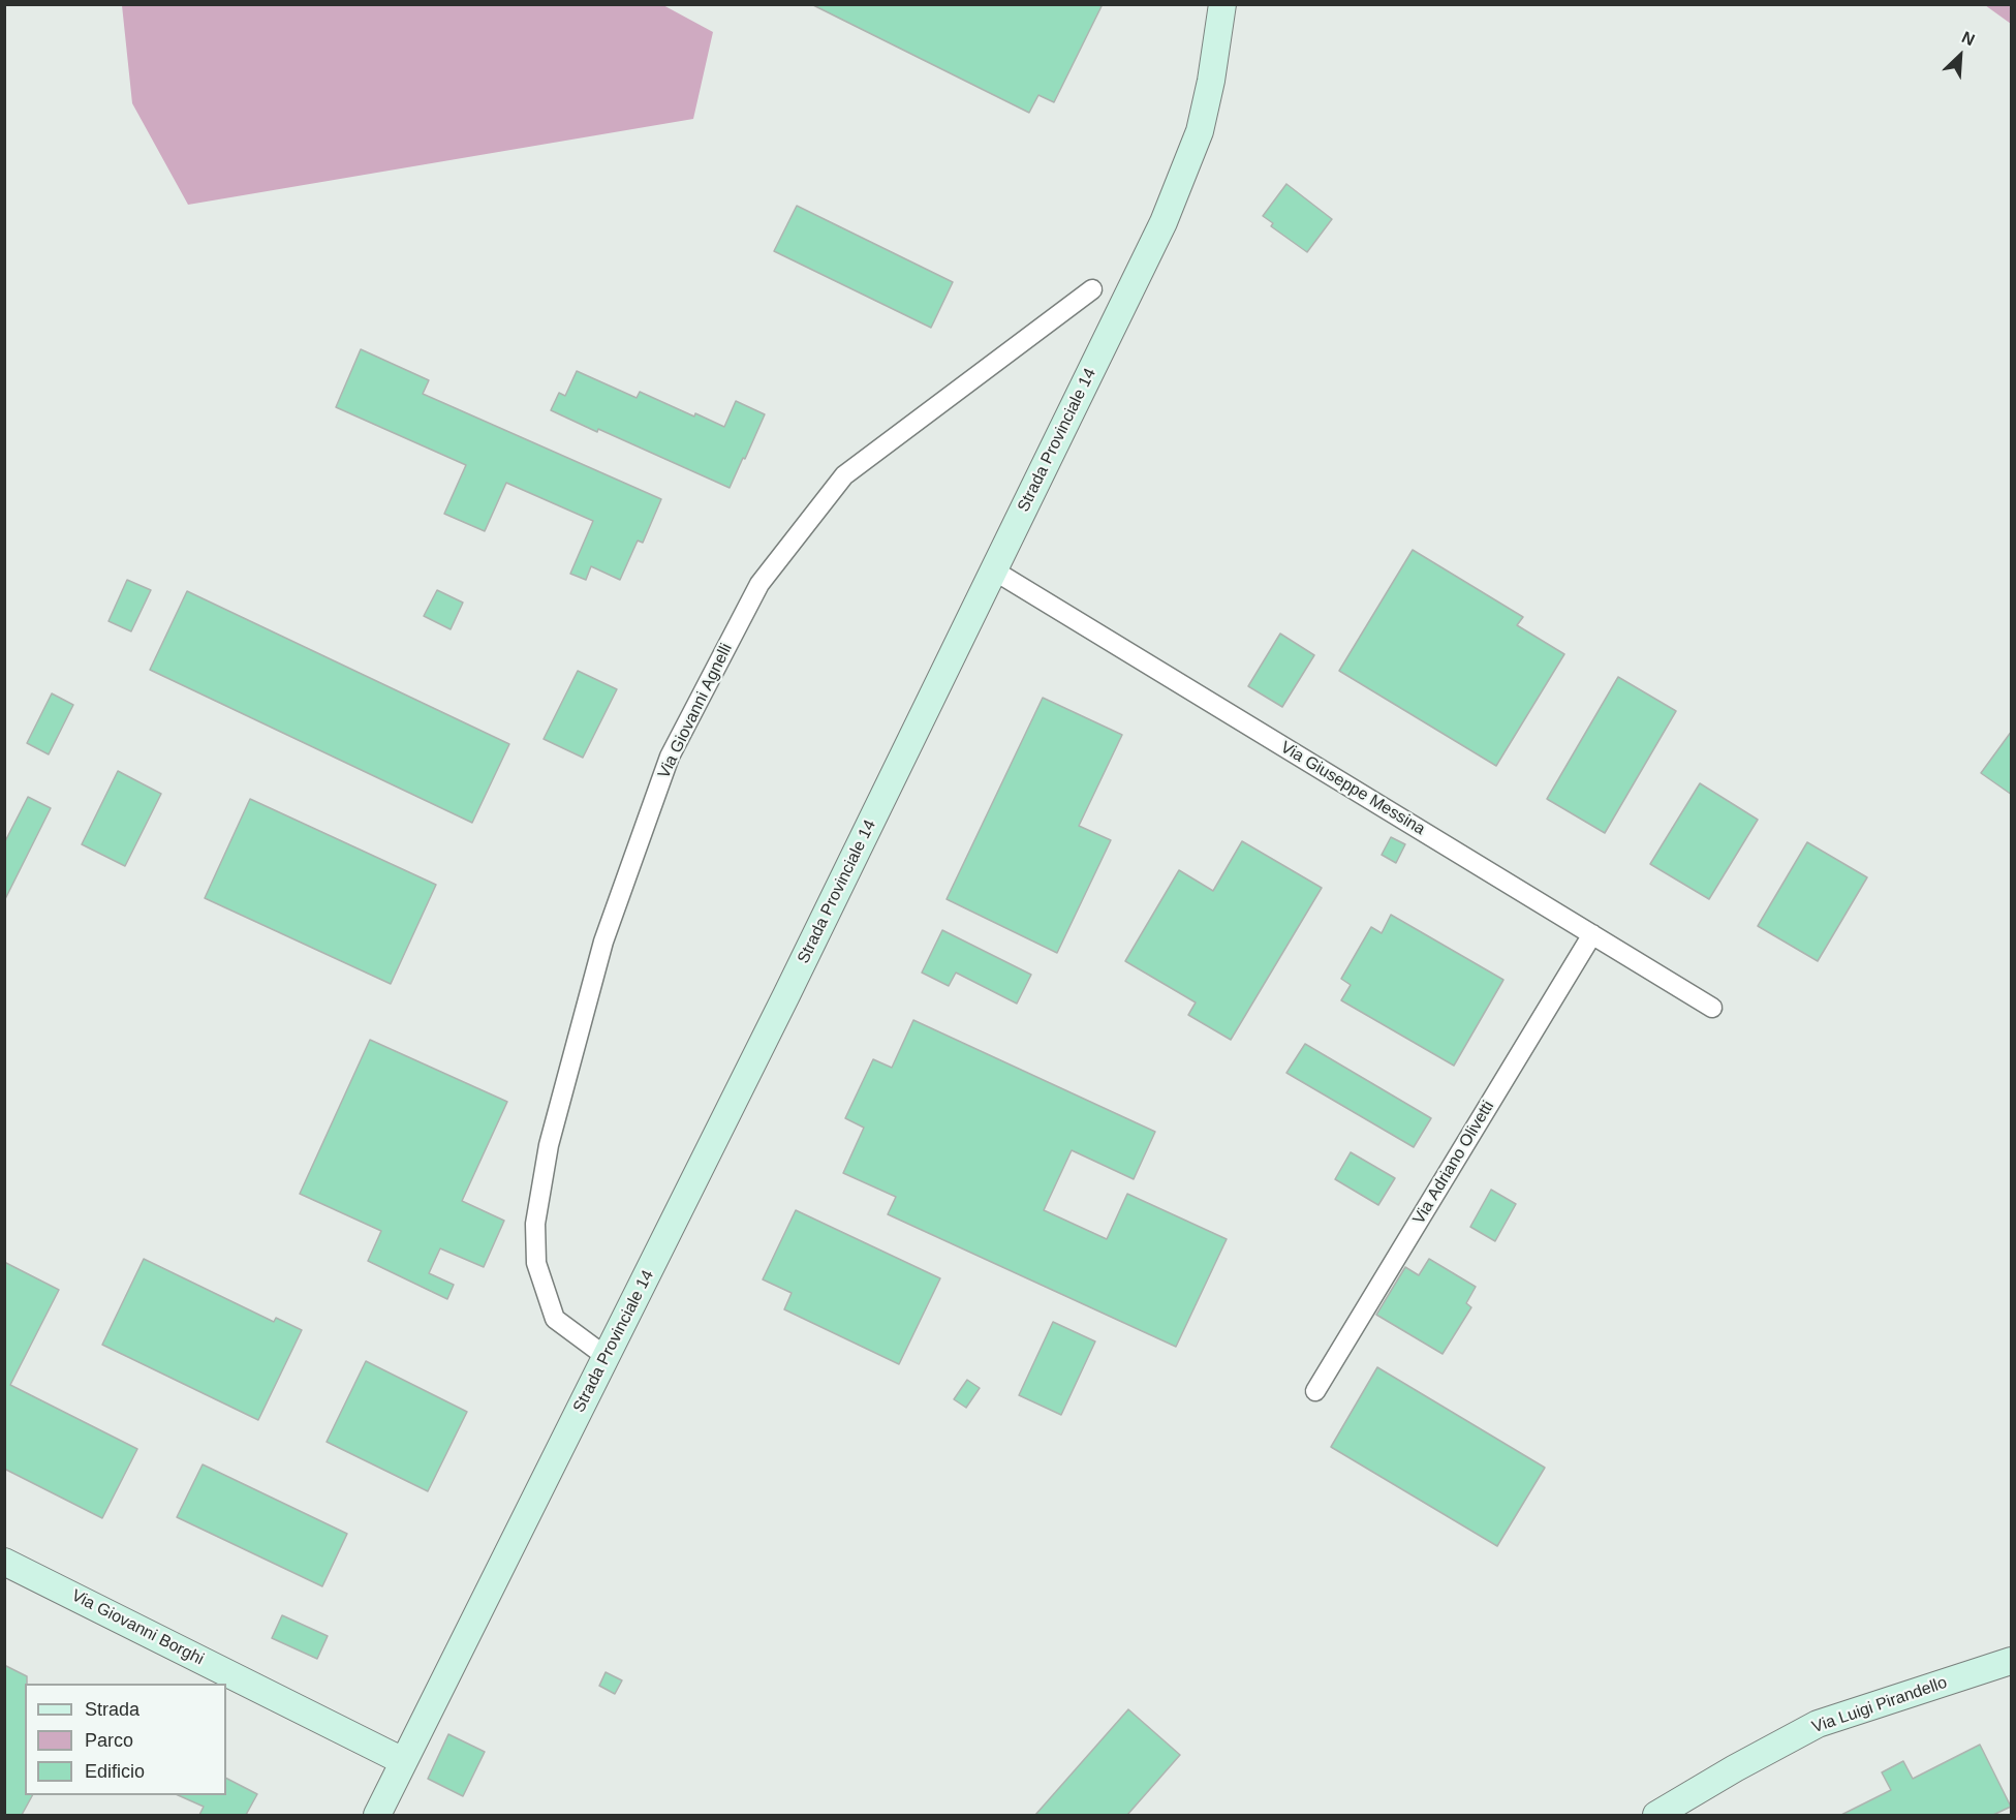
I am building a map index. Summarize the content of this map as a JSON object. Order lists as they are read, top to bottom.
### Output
{
  "streets": {
    "street": [
      "Strada Provinciale 14",
      "Via Giovanni Agnelli",
      "Via Giuseppe Messina",
      "Via Adriano Olivetti",
      "Via Giovanni Borghi",
      "Via Luigi Pirandello"
    ]
  },
  "crossings": [
    ["Strada Provinciale 14", "Via Giovanni Agnelli"],
    ["Strada Provinciale 14", "Via Giuseppe Messina"],
    ["Strada Provinciale 14", "Via Giovanni Borghi"],
    ["Via Giuseppe Messina", "Via Adriano Olivetti"]
  ],
  "legend": ["Strada", "Parco", "Edificio"],
  "north": "top right"
}
